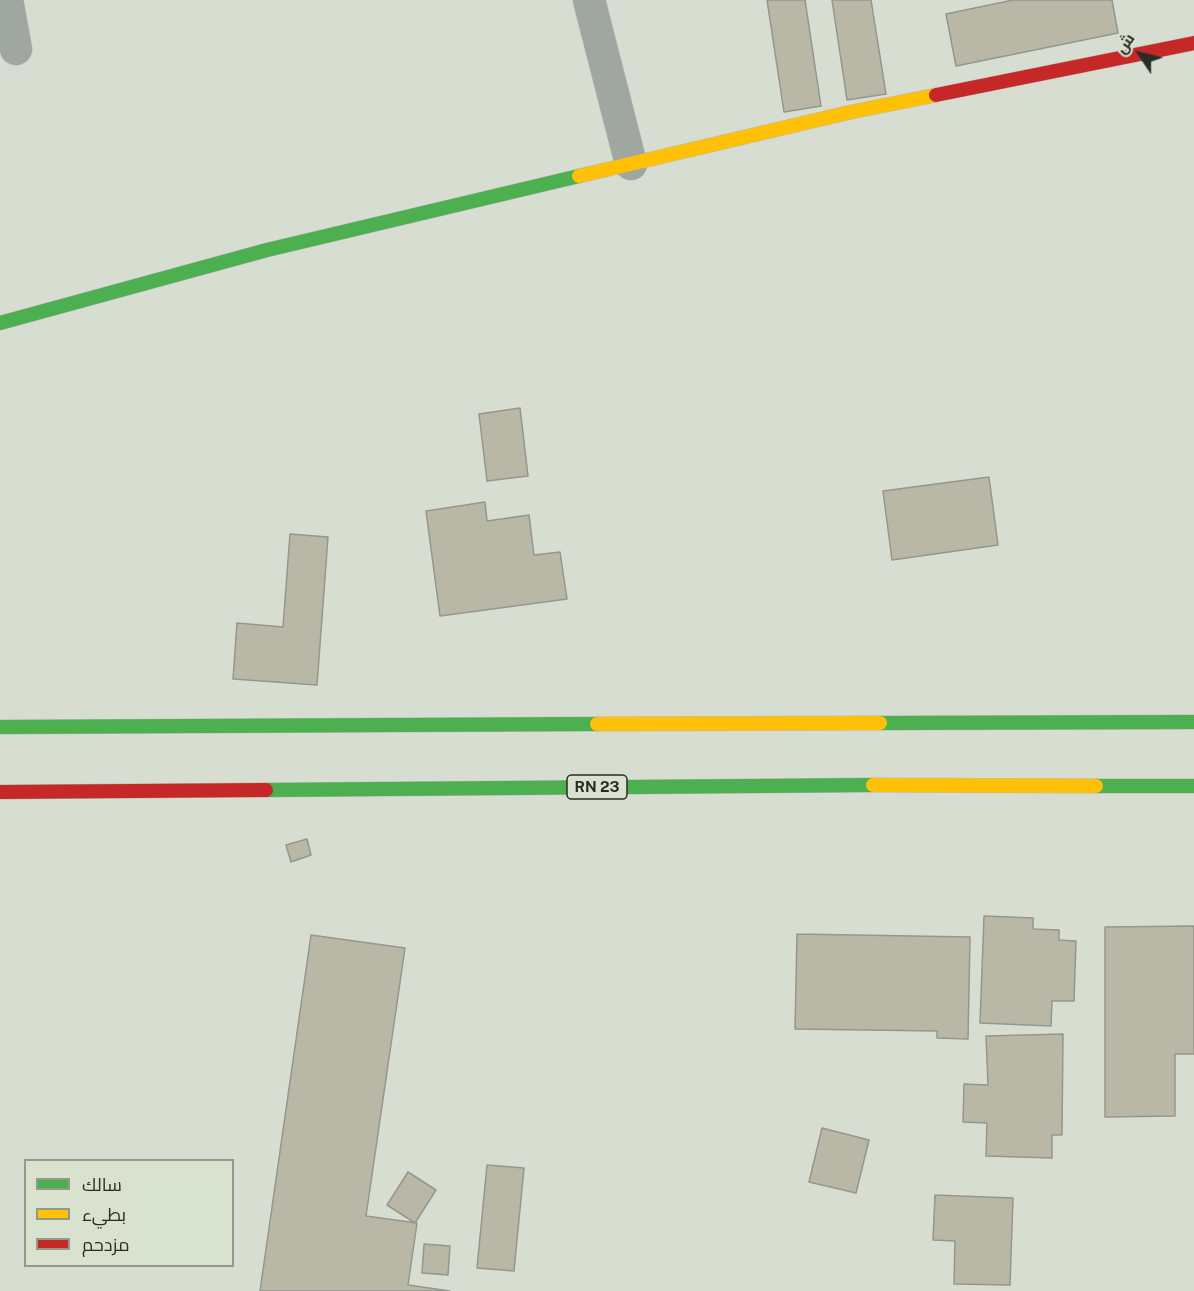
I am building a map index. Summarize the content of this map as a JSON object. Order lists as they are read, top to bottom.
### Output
{
  "streets": {
    "main road": ["RN 23"]
  },
  "legend": ["سالك", "بطيء", "مزدحم"],
  "north": "top left"
}
